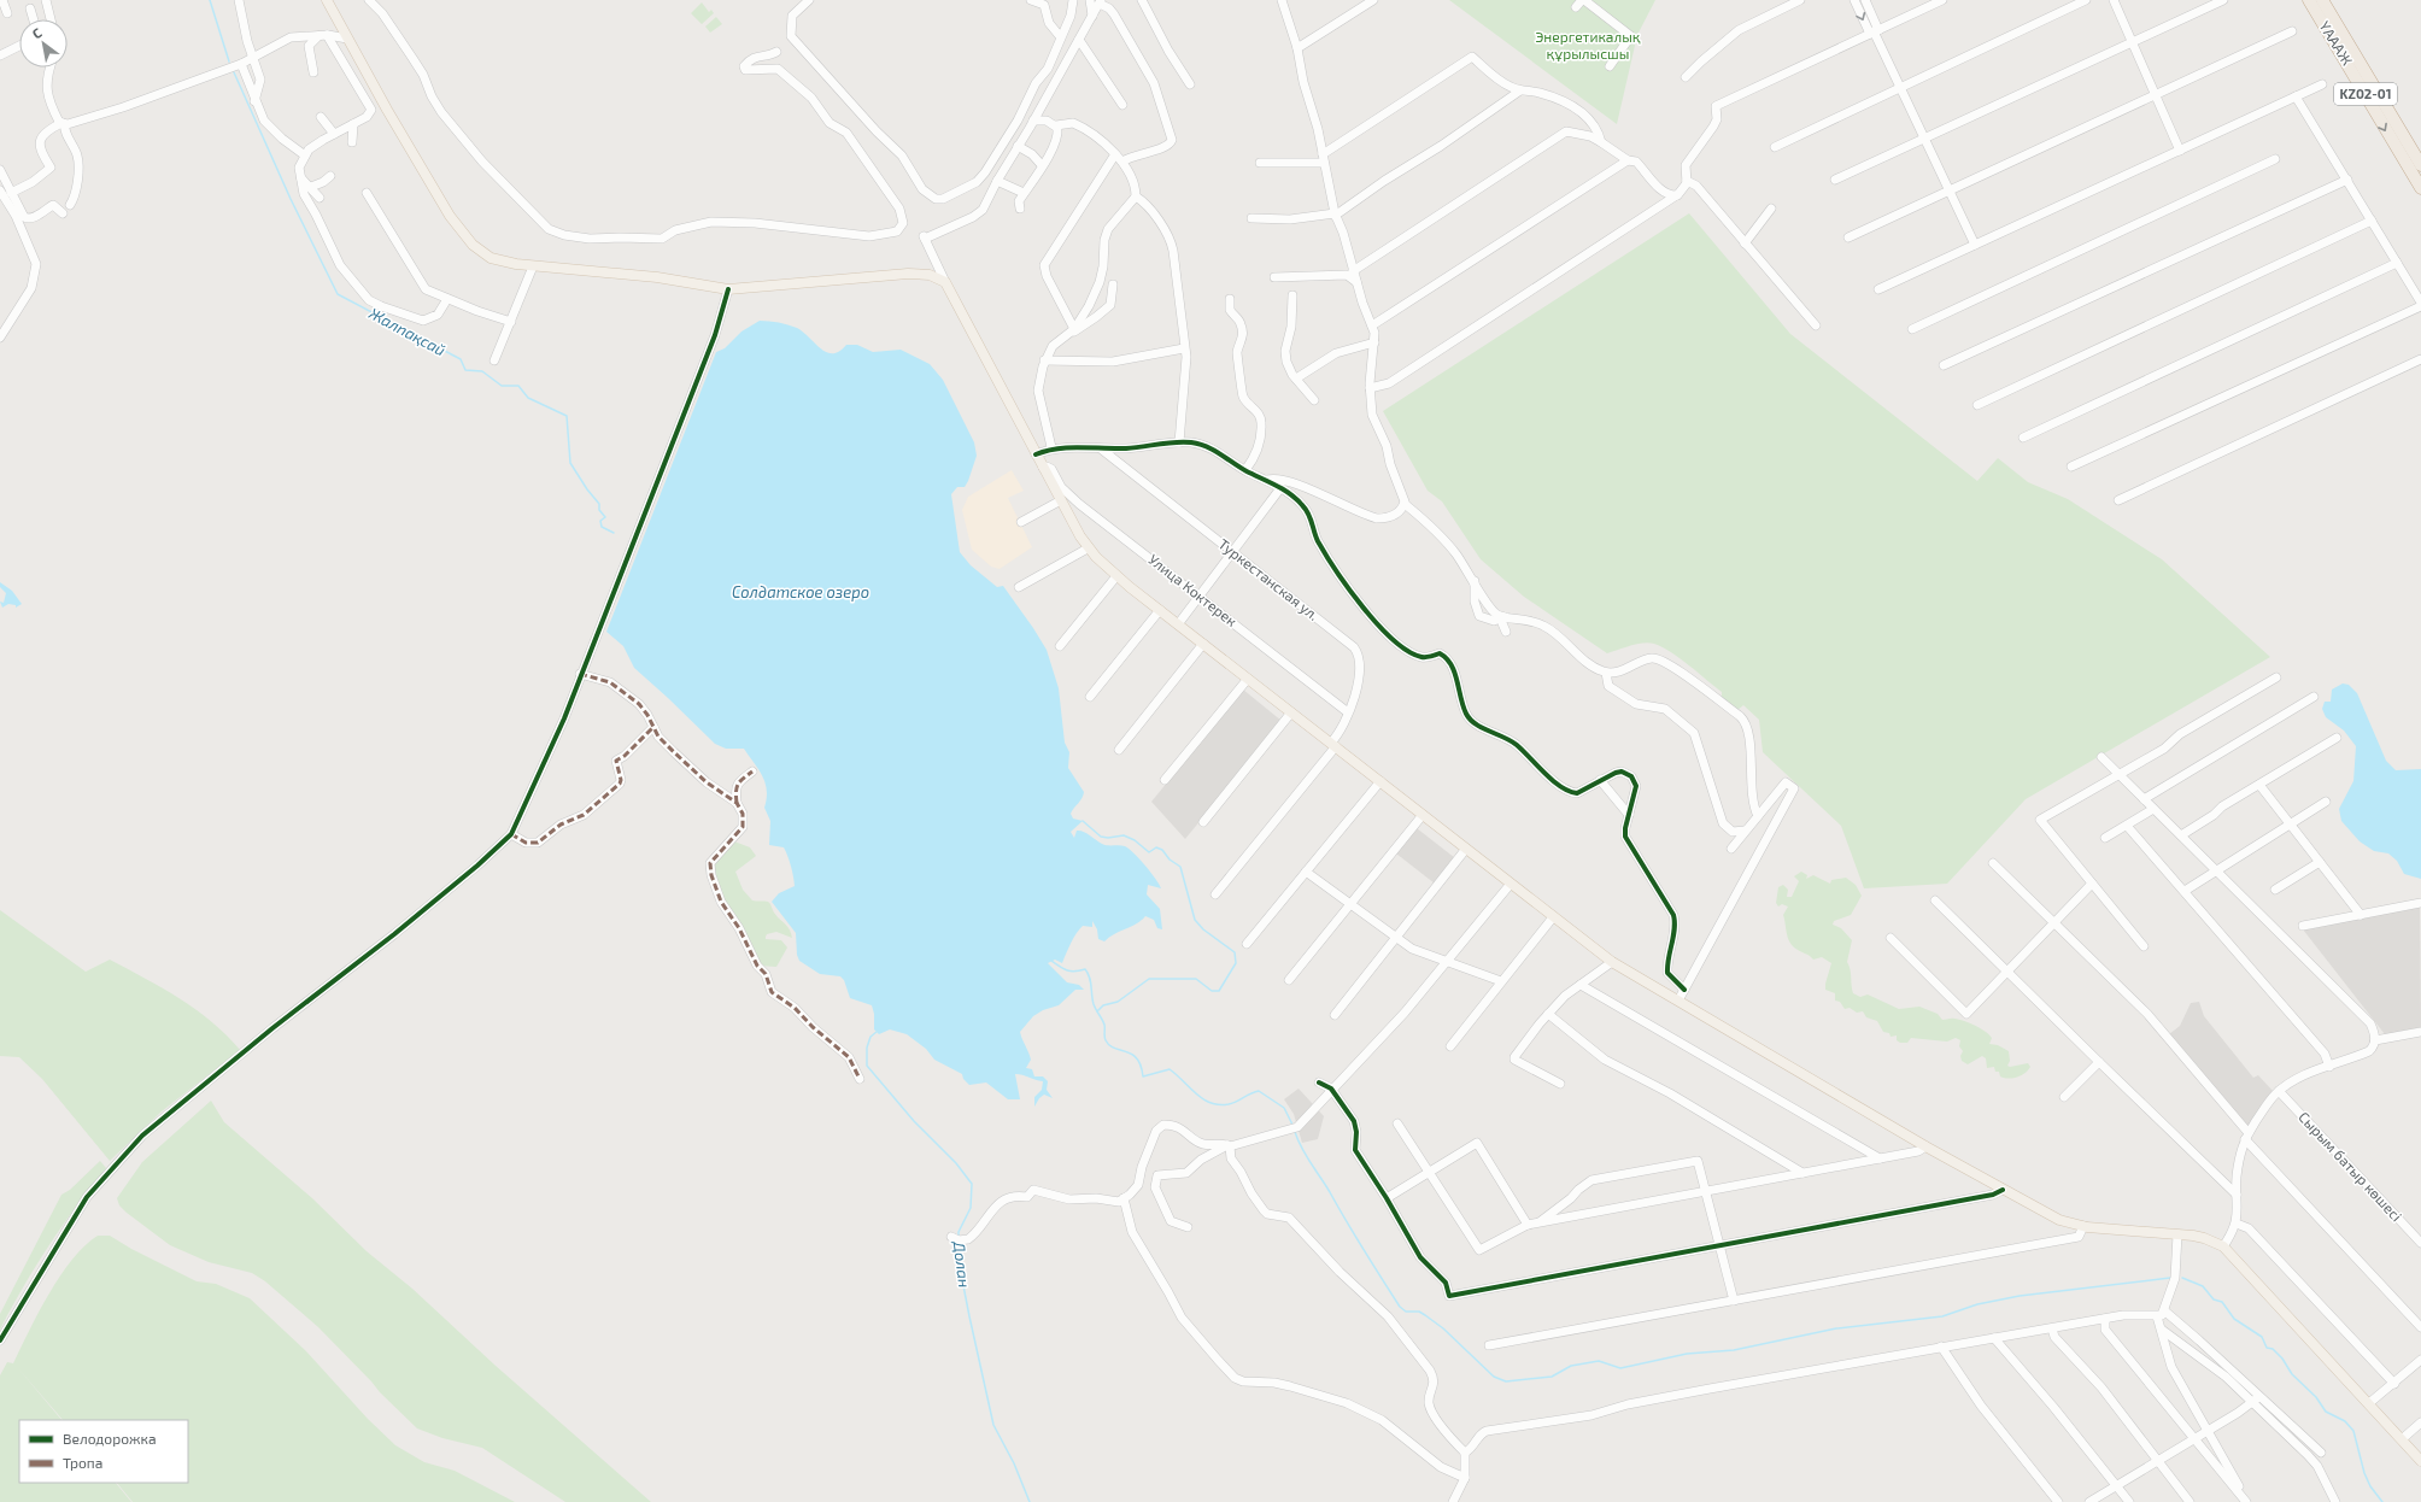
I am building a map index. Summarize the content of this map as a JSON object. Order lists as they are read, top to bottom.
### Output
{
  "streets": {
    "highway": ["ҮАААЖ", "KZ02-01"],
    "street": ["Туркестанская ул.", "Улица Коктерек", "Сырым батыр көшесі"]
  },
  "crossings": [
    ["Туркестанская ул.", "Улица Коктерек"]
  ],
  "water": ["Жалпақсай", "Солдатское озеро", "Долан"],
  "parks": ["Энергетикалық құрылысшы"],
  "legend": ["Велодорожка", "Тропа"],
  "north": "top left"
}
